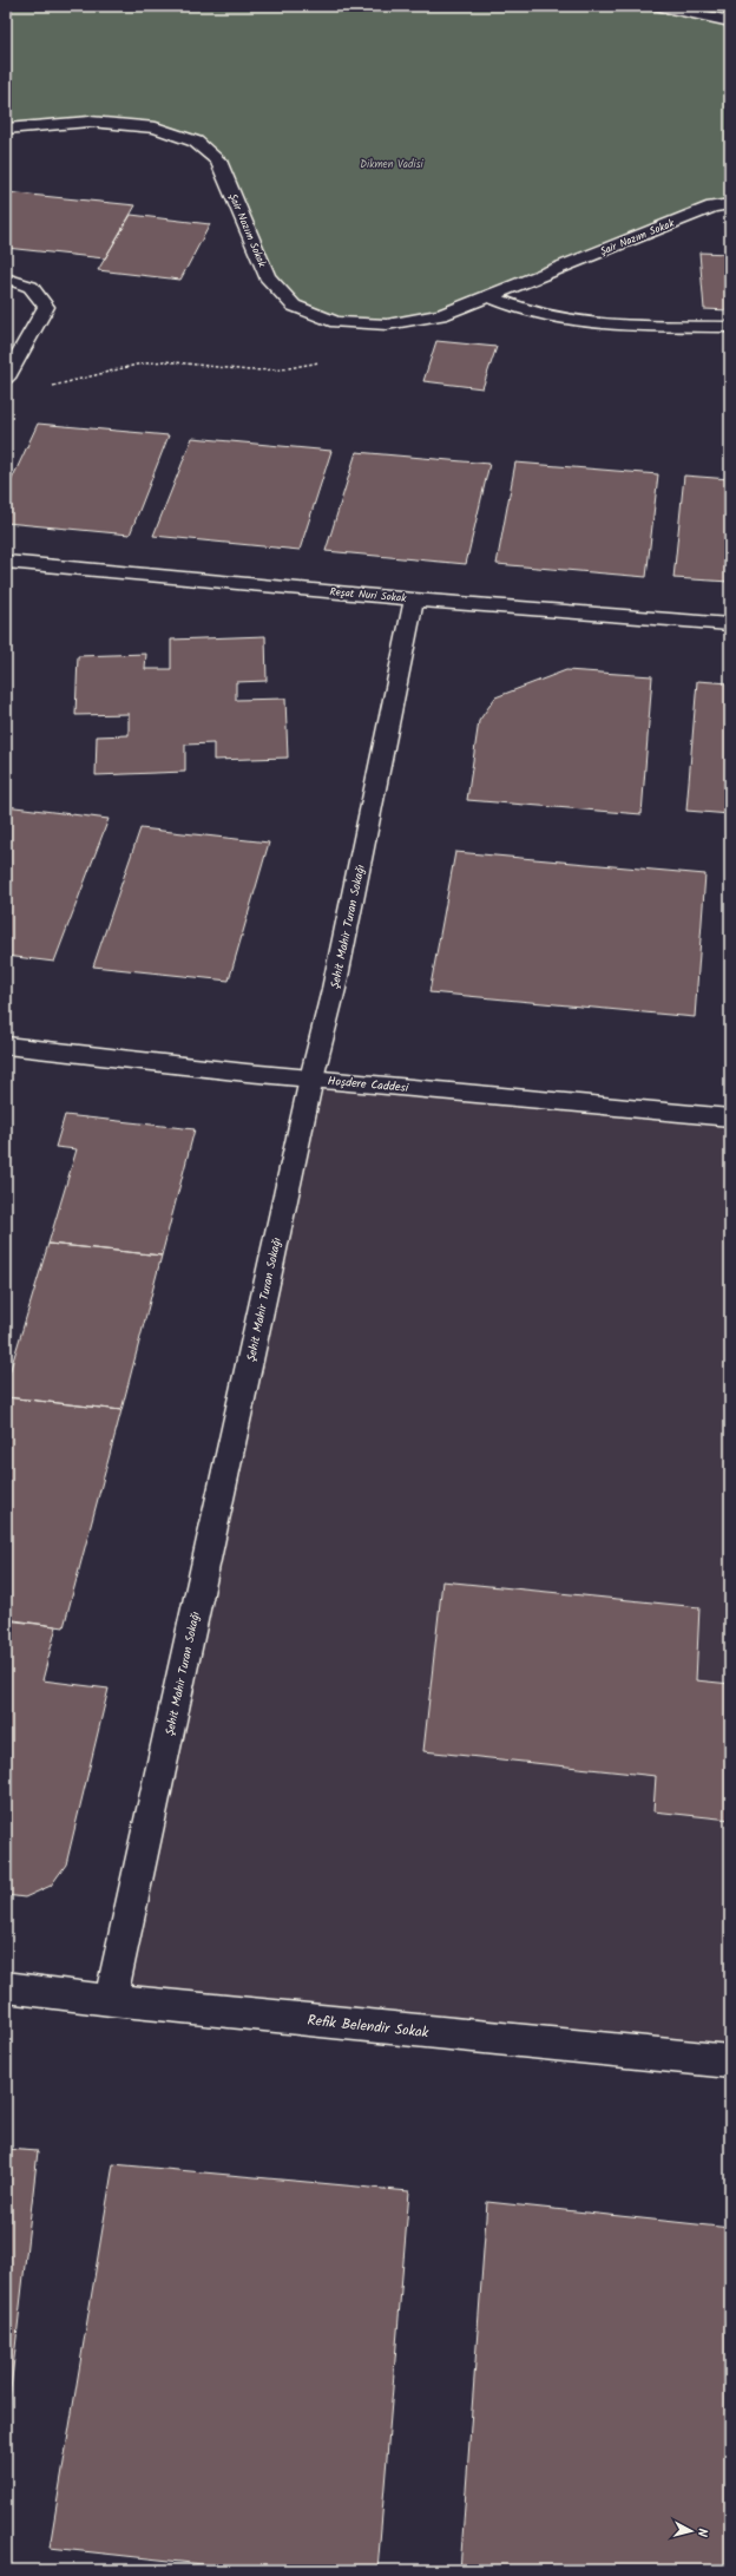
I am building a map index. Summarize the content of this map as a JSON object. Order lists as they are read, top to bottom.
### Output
{
  "streets": {
    "street": [
      "Şair Nazım Sokak",
      "Reşat Nuri Sokak",
      "Şehit Mahir Turan Sokağı",
      "Hoşdere Caddesi",
      "Refik Belendir Sokak"
    ]
  },
  "crossings": [
    ["Reşat Nuri Sokak", "Şehit Mahir Turan Sokağı"],
    ["Şehit Mahir Turan Sokağı", "Hoşdere Caddesi"],
    ["Şehit Mahir Turan Sokağı", "Refik Belendir Sokak"]
  ],
  "parks": ["Dikmen Vadisi"],
  "north": "right"
}
